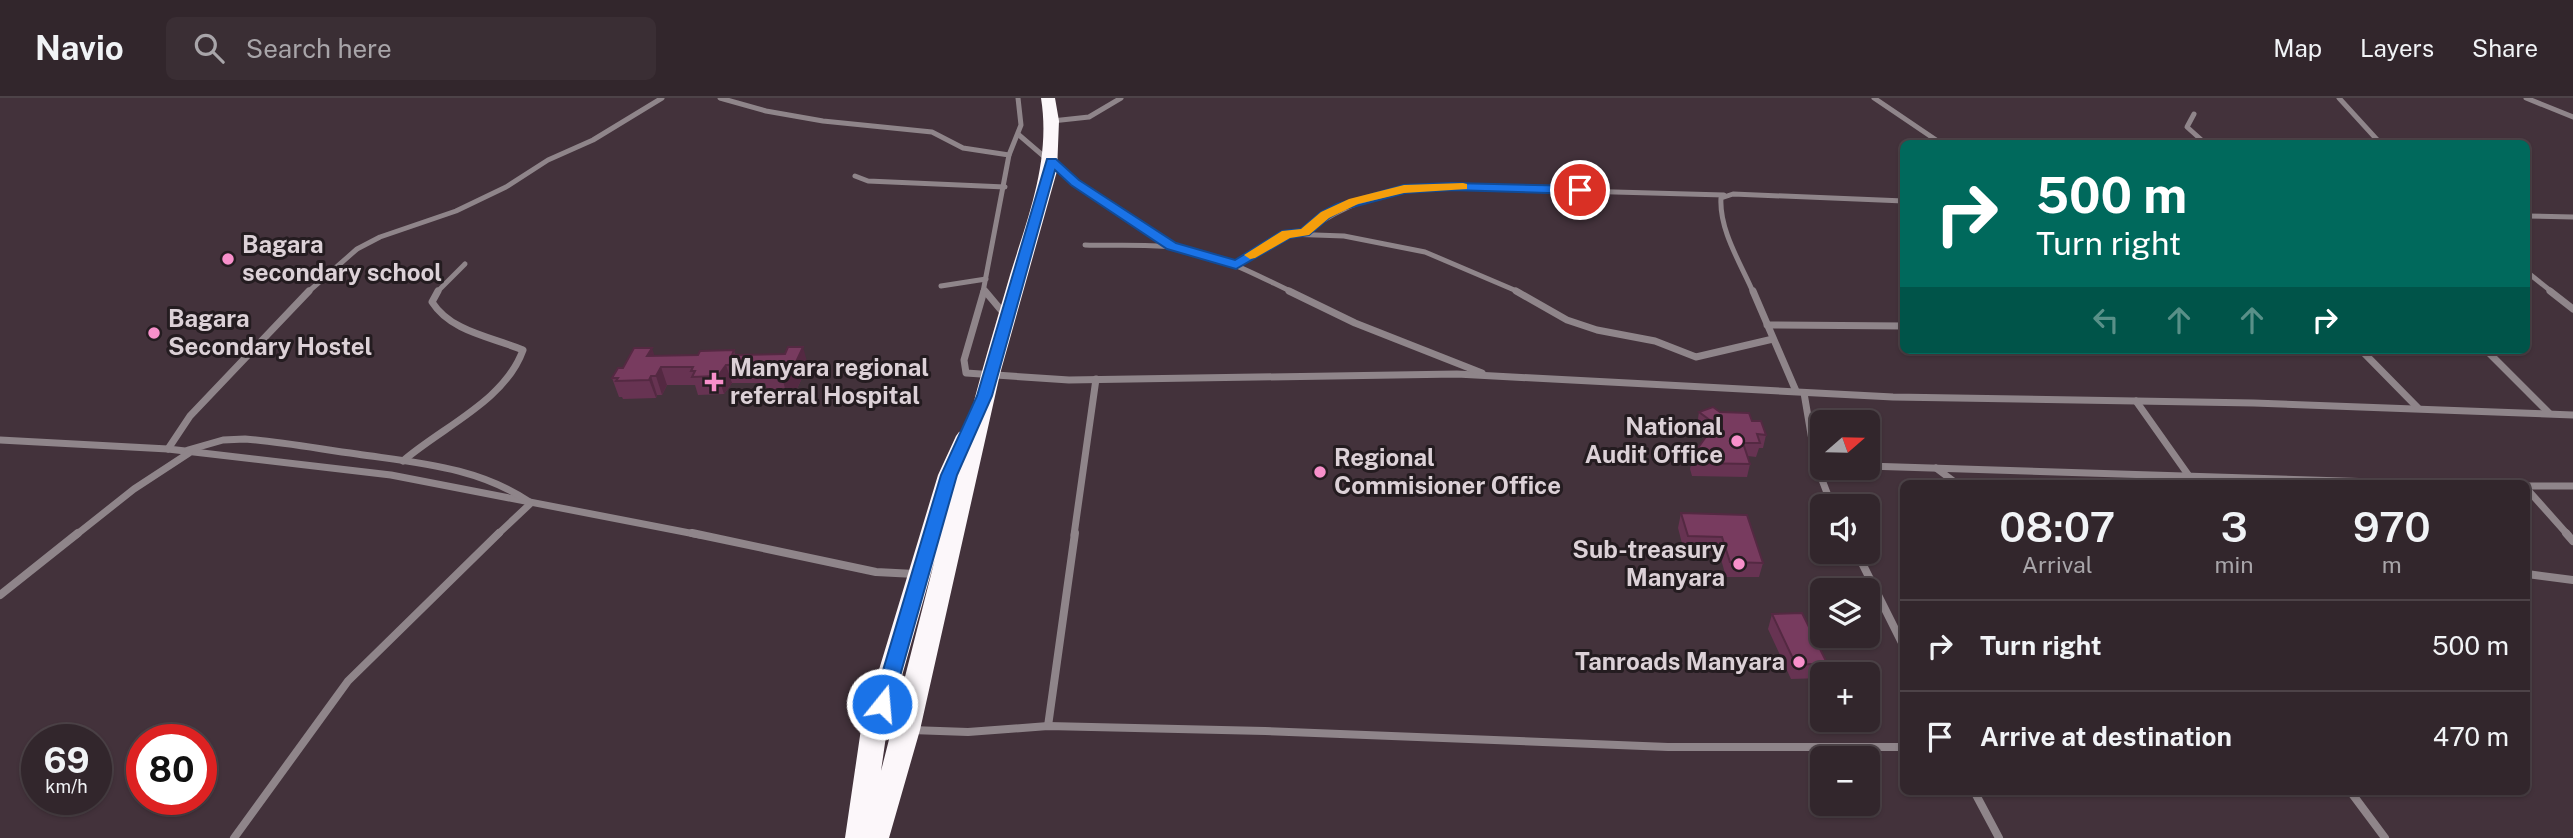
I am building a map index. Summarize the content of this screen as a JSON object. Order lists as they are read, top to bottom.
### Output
{
  "places": {
    "other": [
      "Bagara secondary school",
      "Bagara Secondary Hostel",
      "National Audit Office",
      "Regional Commisioner Office",
      "Sub-treasury Manyara",
      "Tanroads Manyara"
    ],
    "health": ["Manyara regional referral Hospital"]
  },
  "north": "right",
  "page": {
    "header": "Navio",
    "search": "Search here",
    "nav": ["Map", "Layers", "Share"],
    "turn": ["500 m", "Turn right"],
    "map_buttons": ["+", "−"],
    "eta": [
      "08:07",
      "Arrival",
      "3",
      "min",
      "970",
      "m"
    ],
    "list": [
      {
        "name": "Turn right",
        "value": "500 m"
      },
      {
        "name": "Arrive at destination",
        "value": "470 m"
      }
    ],
    "speed": "69 km/h",
    "limit": "80"
  }
}
